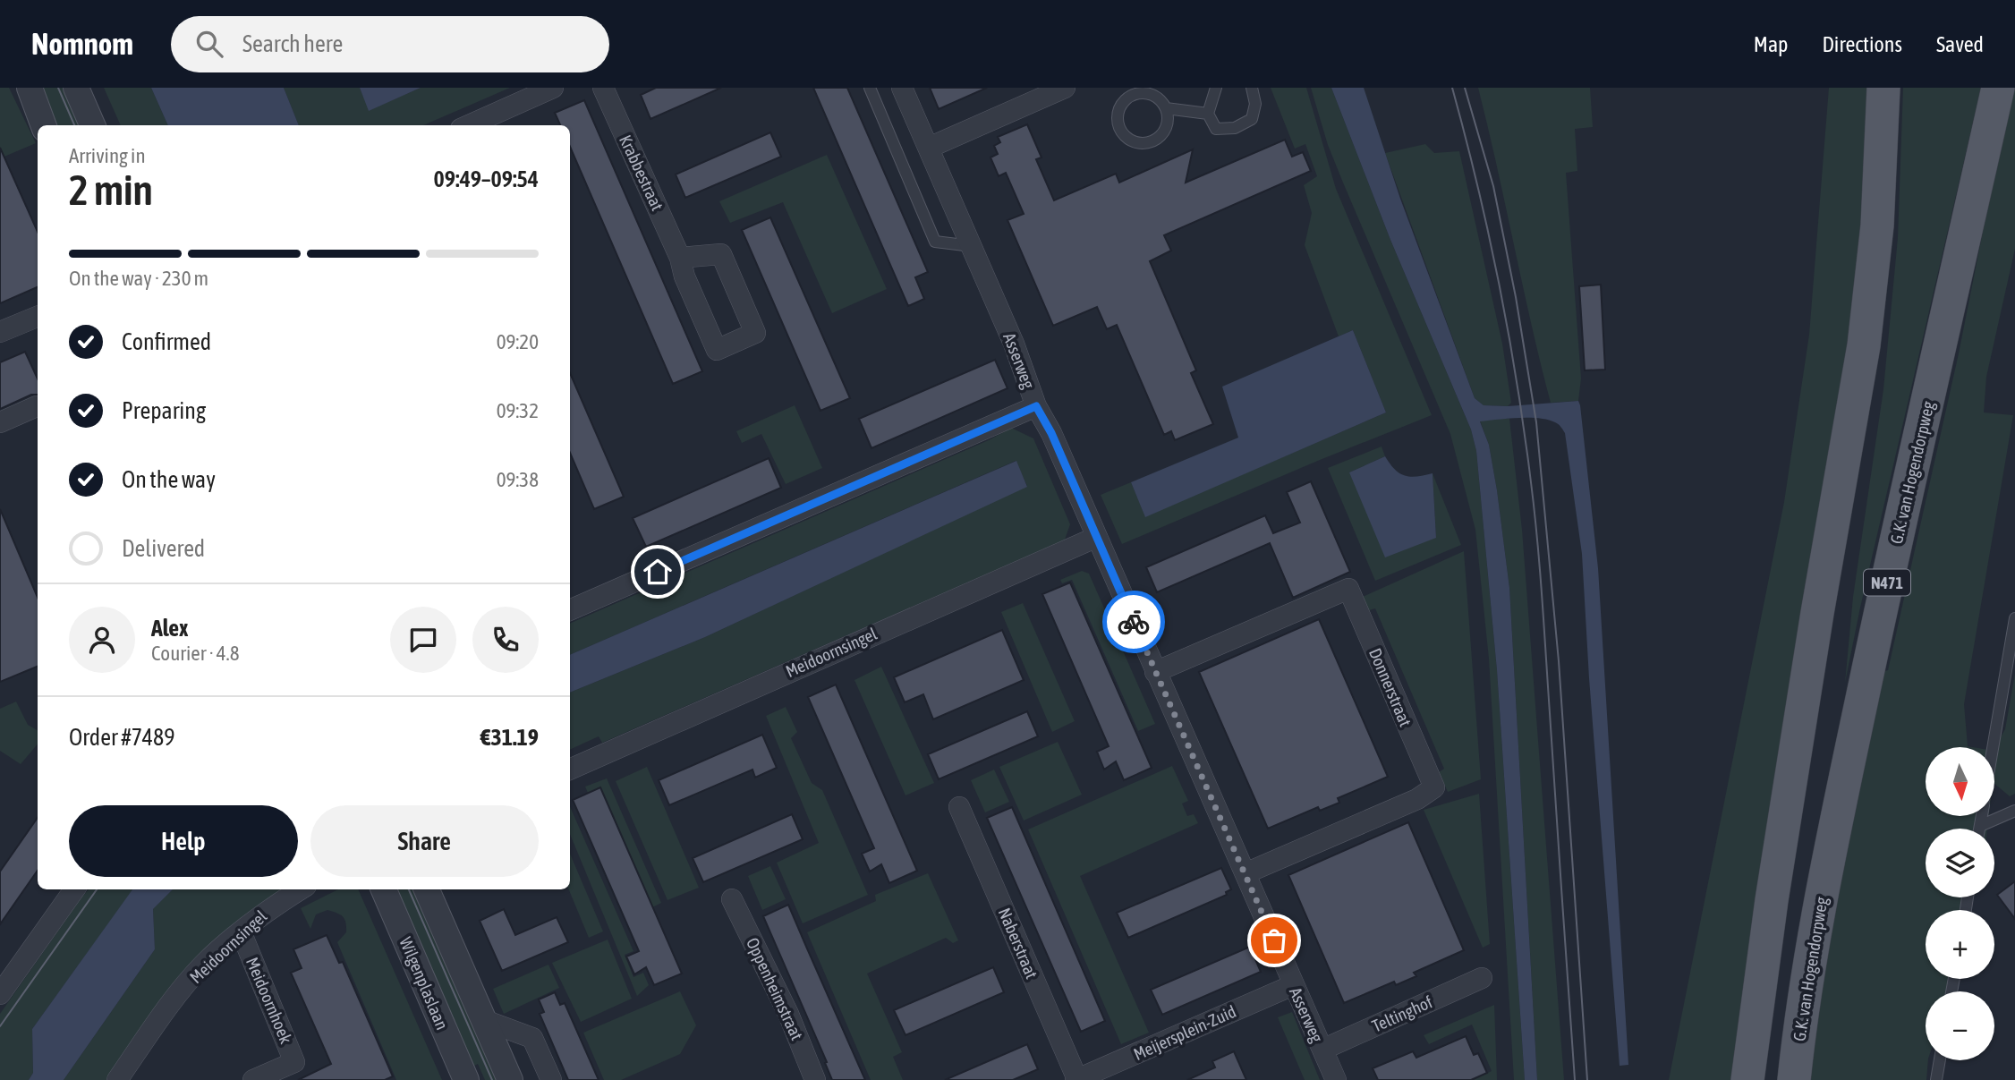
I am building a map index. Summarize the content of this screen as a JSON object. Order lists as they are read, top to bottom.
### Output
{
  "streets": {
    "main road": ["G.K. van Hogendorpweg", "N471"],
    "street": [
      "Krabbestraat",
      "Asserweg",
      "Meidoornsingel",
      "Donnerstraat",
      "Naberstraat",
      "Wilgenplaslaan",
      "Oppenheimstraat",
      "Meidoornhoek",
      "Teltinghof",
      "Meijersplein-Zuid"
    ]
  },
  "crossings": [
    ["Asserweg", "Meidoornsingel"],
    ["Asserweg", "Donnerstraat"],
    ["Asserweg", "Teltinghof"],
    ["Asserweg", "Meijersplein-Zuid"],
    ["Meidoornsingel", "Meidoornhoek"],
    ["Naberstraat", "Meijersplein-Zuid"]
  ],
  "north": "bottom",
  "page": {
    "header": "Nomnom",
    "search": "Search here",
    "nav": ["Map", "Directions", "Saved"],
    "heading": ["2 min", "Arriving in", "09:49–09:54"],
    "panel": [
      "Alex",
      "Courier · 4.8",
      "Order #7489",
      "€31.19"
    ],
    "bar": "On the way · 230 m",
    "list": [
      ["Confirmed", "09:20"],
      ["Preparing", "09:32"],
      ["On the way", "09:38"],
      "Delivered"
    ],
    "map_buttons": ["+", "−"],
    "buttons": ["Help", "Share"]
  }
}
